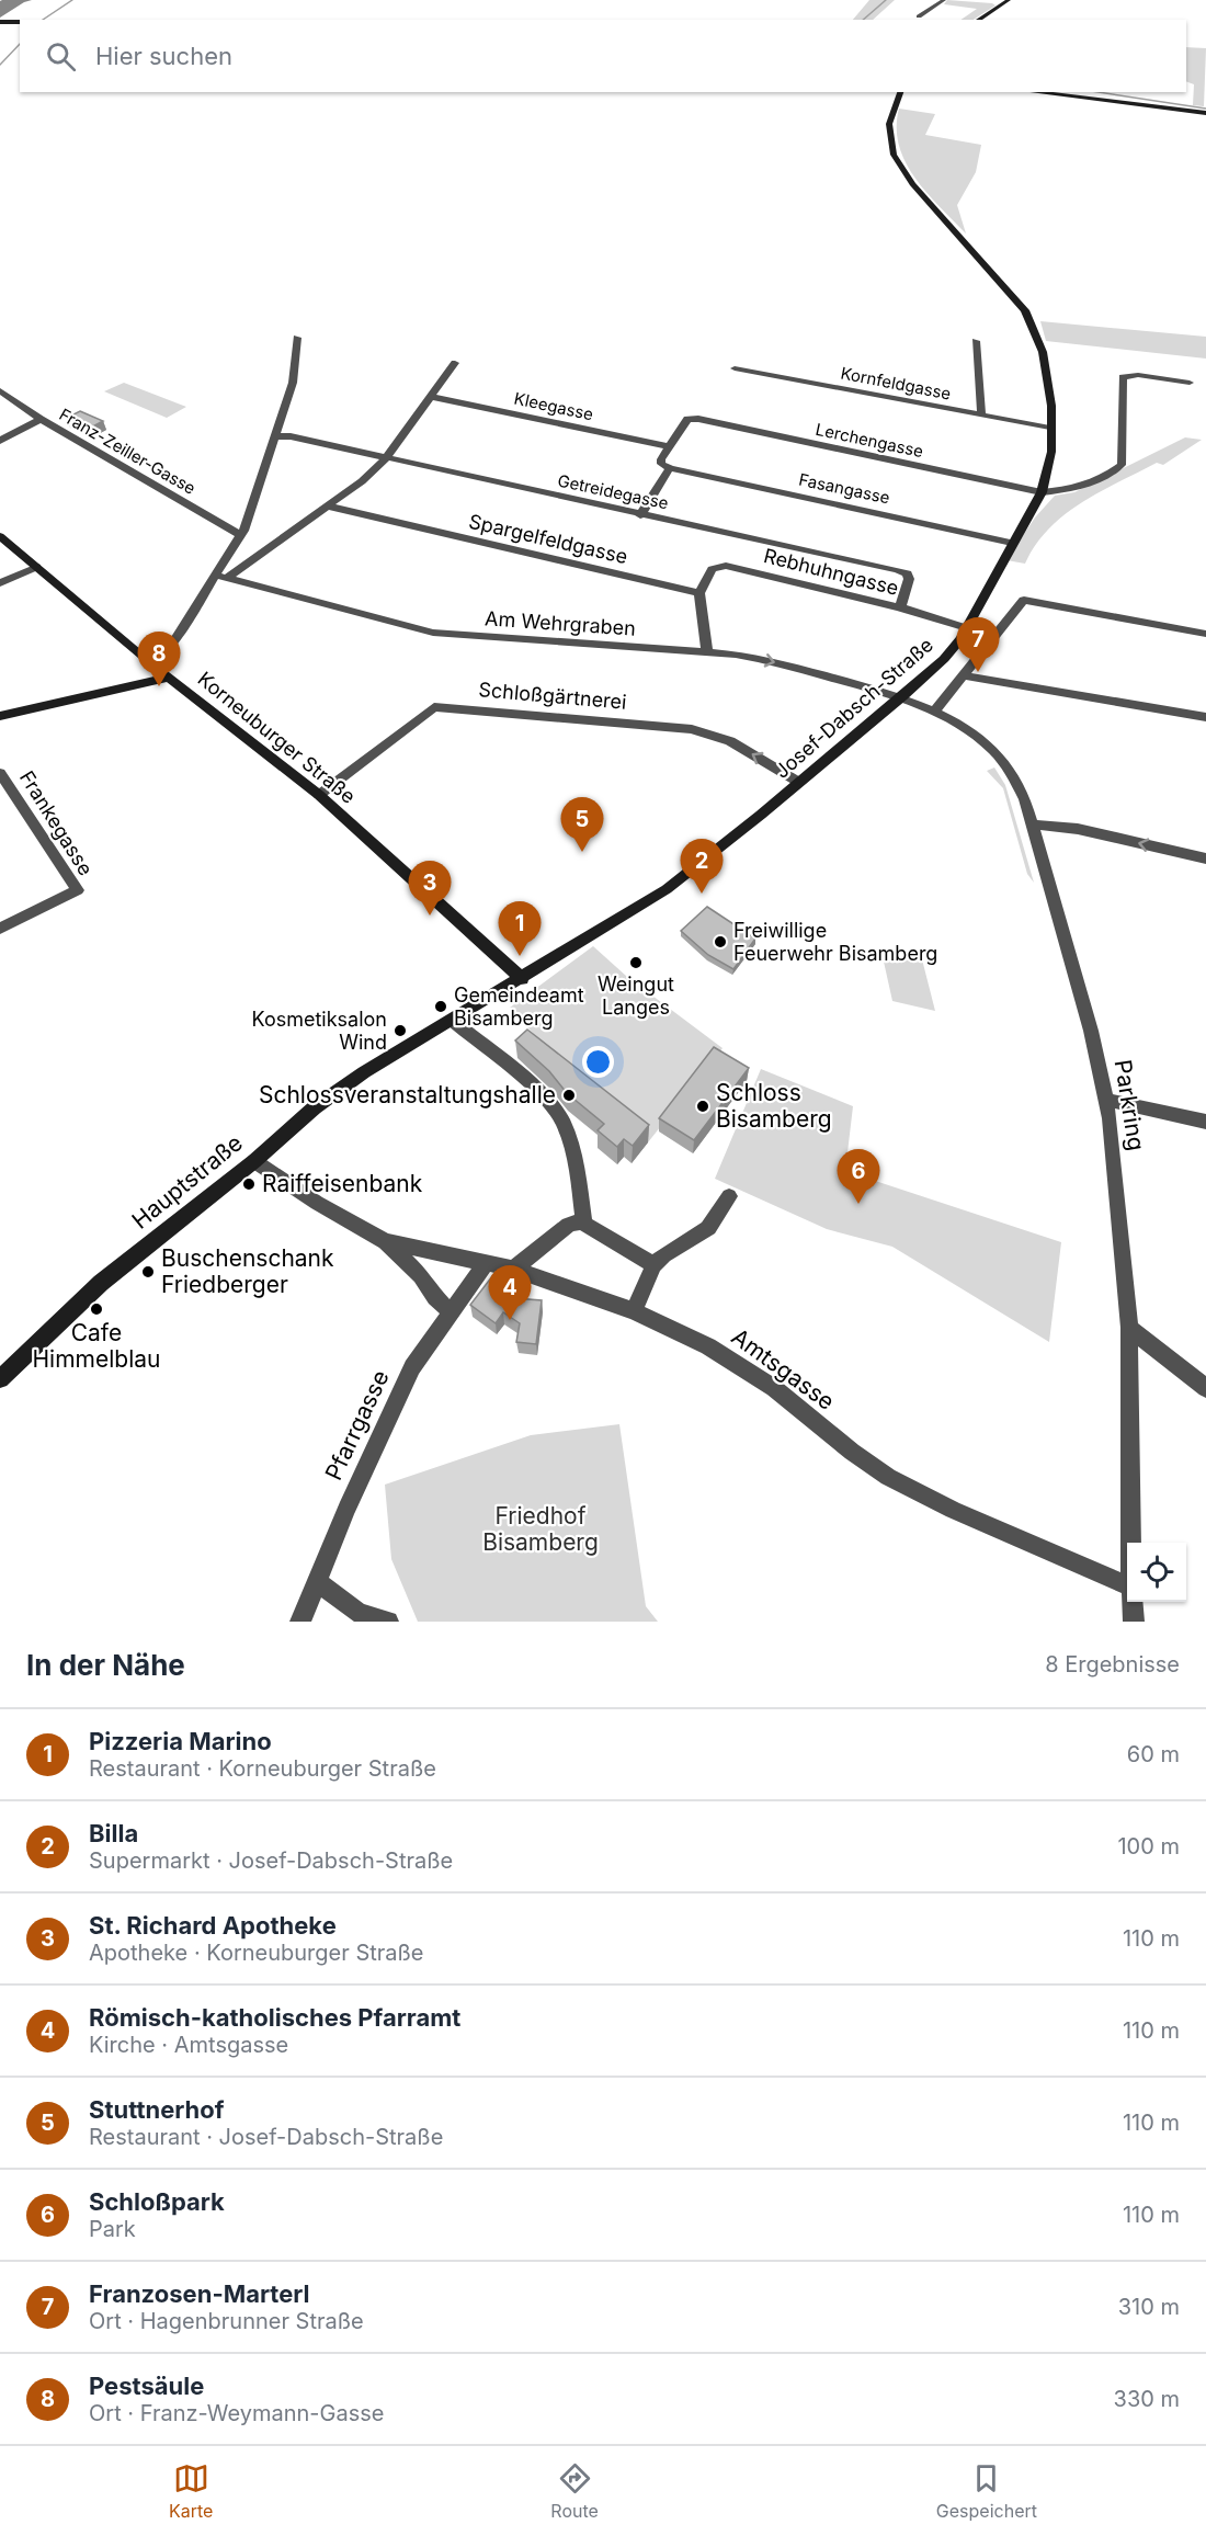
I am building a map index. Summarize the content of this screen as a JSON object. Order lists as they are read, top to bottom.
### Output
{
  "streets": {
    "main road": ["Josef-Dabsch-Straße", "Korneuburger Straße", "Hauptstraße"],
    "street": [
      "Kornfeldgasse",
      "Kleegasse",
      "Lerchengasse",
      "Franz-Zeiller-Gasse",
      "Fasangasse",
      "Getreidegasse",
      "Spargelfeldgasse",
      "Rebhuhngasse",
      "Am Wehrgraben",
      "Schloßgärtnerei",
      "Frankegasse",
      "Parkring",
      "Amtsgasse",
      "Pfarrgasse"
    ]
  },
  "crossings": [
    ["Kornfeldgasse", "Josef-Dabsch-Straße"],
    ["Kleegasse", "Lerchengasse"],
    ["Lerchengasse", "Josef-Dabsch-Straße"],
    ["Fasangasse", "Josef-Dabsch-Straße"],
    ["Getreidegasse", "Rebhuhngasse"],
    ["Spargelfeldgasse", "Rebhuhngasse"],
    ["Rebhuhngasse", "Josef-Dabsch-Straße"],
    ["Am Wehrgraben", "Josef-Dabsch-Straße"],
    ["Am Wehrgraben", "Parkring"],
    ["Schloßgärtnerei", "Josef-Dabsch-Straße"],
    ["Schloßgärtnerei", "Korneuburger Straße"],
    ["Josef-Dabsch-Straße", "Korneuburger Straße"],
    ["Josef-Dabsch-Straße", "Parkring"],
    ["Josef-Dabsch-Straße", "Hauptstraße"],
    ["Korneuburger Straße", "Hauptstraße"],
    ["Hauptstraße", "Amtsgasse"],
    ["Amtsgasse", "Pfarrgasse"]
  ],
  "one_way": ["Schloßgärtnerei"],
  "parks": ["Friedhof Bisamberg"],
  "places": [
    "Freiwillige Feuerwehr Bisamberg",
    "Weingut Langes",
    "Gemeindeamt Bisamberg",
    "Kosmetiksalon Wind",
    "Schlossveranstaltungshalle",
    "Schloss Bisamberg",
    "Raiffeisenbank",
    "Buschenschank Friedberger",
    "Cafe Himmelblau"
  ],
  "page": {
    "search": "Hier suchen",
    "pins": [
      "7",
      "8",
      "5",
      "2",
      "3",
      "1",
      "6",
      "4"
    ],
    "heading": ["In der Nähe", "8 Ergebnisse"],
    "list": [
      {
        "mark": "1",
        "name": "Pizzeria Marino",
        "note": "Restaurant · Korneuburger Straße",
        "value": "60 m"
      },
      {
        "mark": "2",
        "name": "Billa",
        "note": "Supermarkt · Josef-Dabsch-Straße",
        "value": "100 m"
      },
      {
        "mark": "3",
        "name": "St. Richard Apotheke",
        "note": "Apotheke · Korneuburger Straße",
        "value": "110 m"
      },
      {
        "mark": "4",
        "name": "Römisch-katholisches Pfarramt",
        "note": "Kirche · Amtsgasse",
        "value": "110 m"
      },
      {
        "mark": "5",
        "name": "Stuttnerhof",
        "note": "Restaurant · Josef-Dabsch-Straße",
        "value": "110 m"
      },
      {
        "mark": "6",
        "name": "Schloßpark",
        "note": "Park",
        "value": "110 m"
      },
      {
        "mark": "7",
        "name": "Franzosen-Marterl",
        "note": "Ort · Hagenbrunner Straße",
        "value": "310 m"
      },
      {
        "mark": "8",
        "name": "Pestsäule",
        "note": "Ort · Franz-Weymann-Gasse",
        "value": "330 m"
      }
    ],
    "nav": ["Karte", "Route", "Gespeichert"]
  }
}
